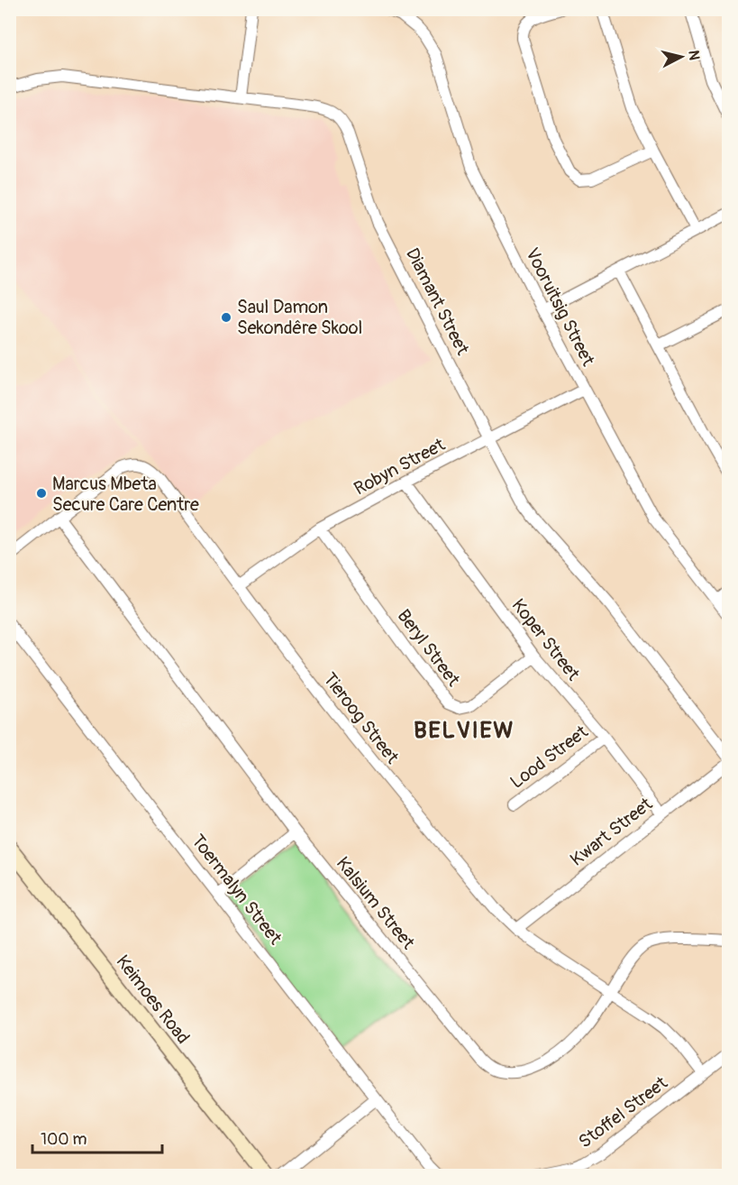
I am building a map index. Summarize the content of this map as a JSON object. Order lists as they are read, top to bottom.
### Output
{
  "streets": {
    "street": [
      "Diamant Street",
      "Vooruitsig Street",
      "Robyn Street",
      "Koper Street",
      "Beryl Street",
      "Tieroog Street",
      "Lood Street",
      "Kwart Street",
      "Toermalyn Street",
      "Kalsium Street",
      "Keimoes Road",
      "Stoffel Street"
    ]
  },
  "crossings": [
    ["Diamant Street", "Robyn Street"],
    ["Vooruitsig Street", "Robyn Street"],
    ["Robyn Street", "Koper Street"],
    ["Robyn Street", "Beryl Street"],
    ["Robyn Street", "Tieroog Street"],
    ["Koper Street", "Beryl Street"],
    ["Koper Street", "Lood Street"],
    ["Koper Street", "Kwart Street"],
    ["Tieroog Street", "Kwart Street"],
    ["Tieroog Street", "Kalsium Street"],
    ["Tieroog Street", "Stoffel Street"]
  ],
  "districts": ["BELVIEW"],
  "places": ["Saul Damon Sekondêre Skool", "Marcus Mbeta Secure Care Centre"],
  "scale_bar": "100 m",
  "north": "right"
}
